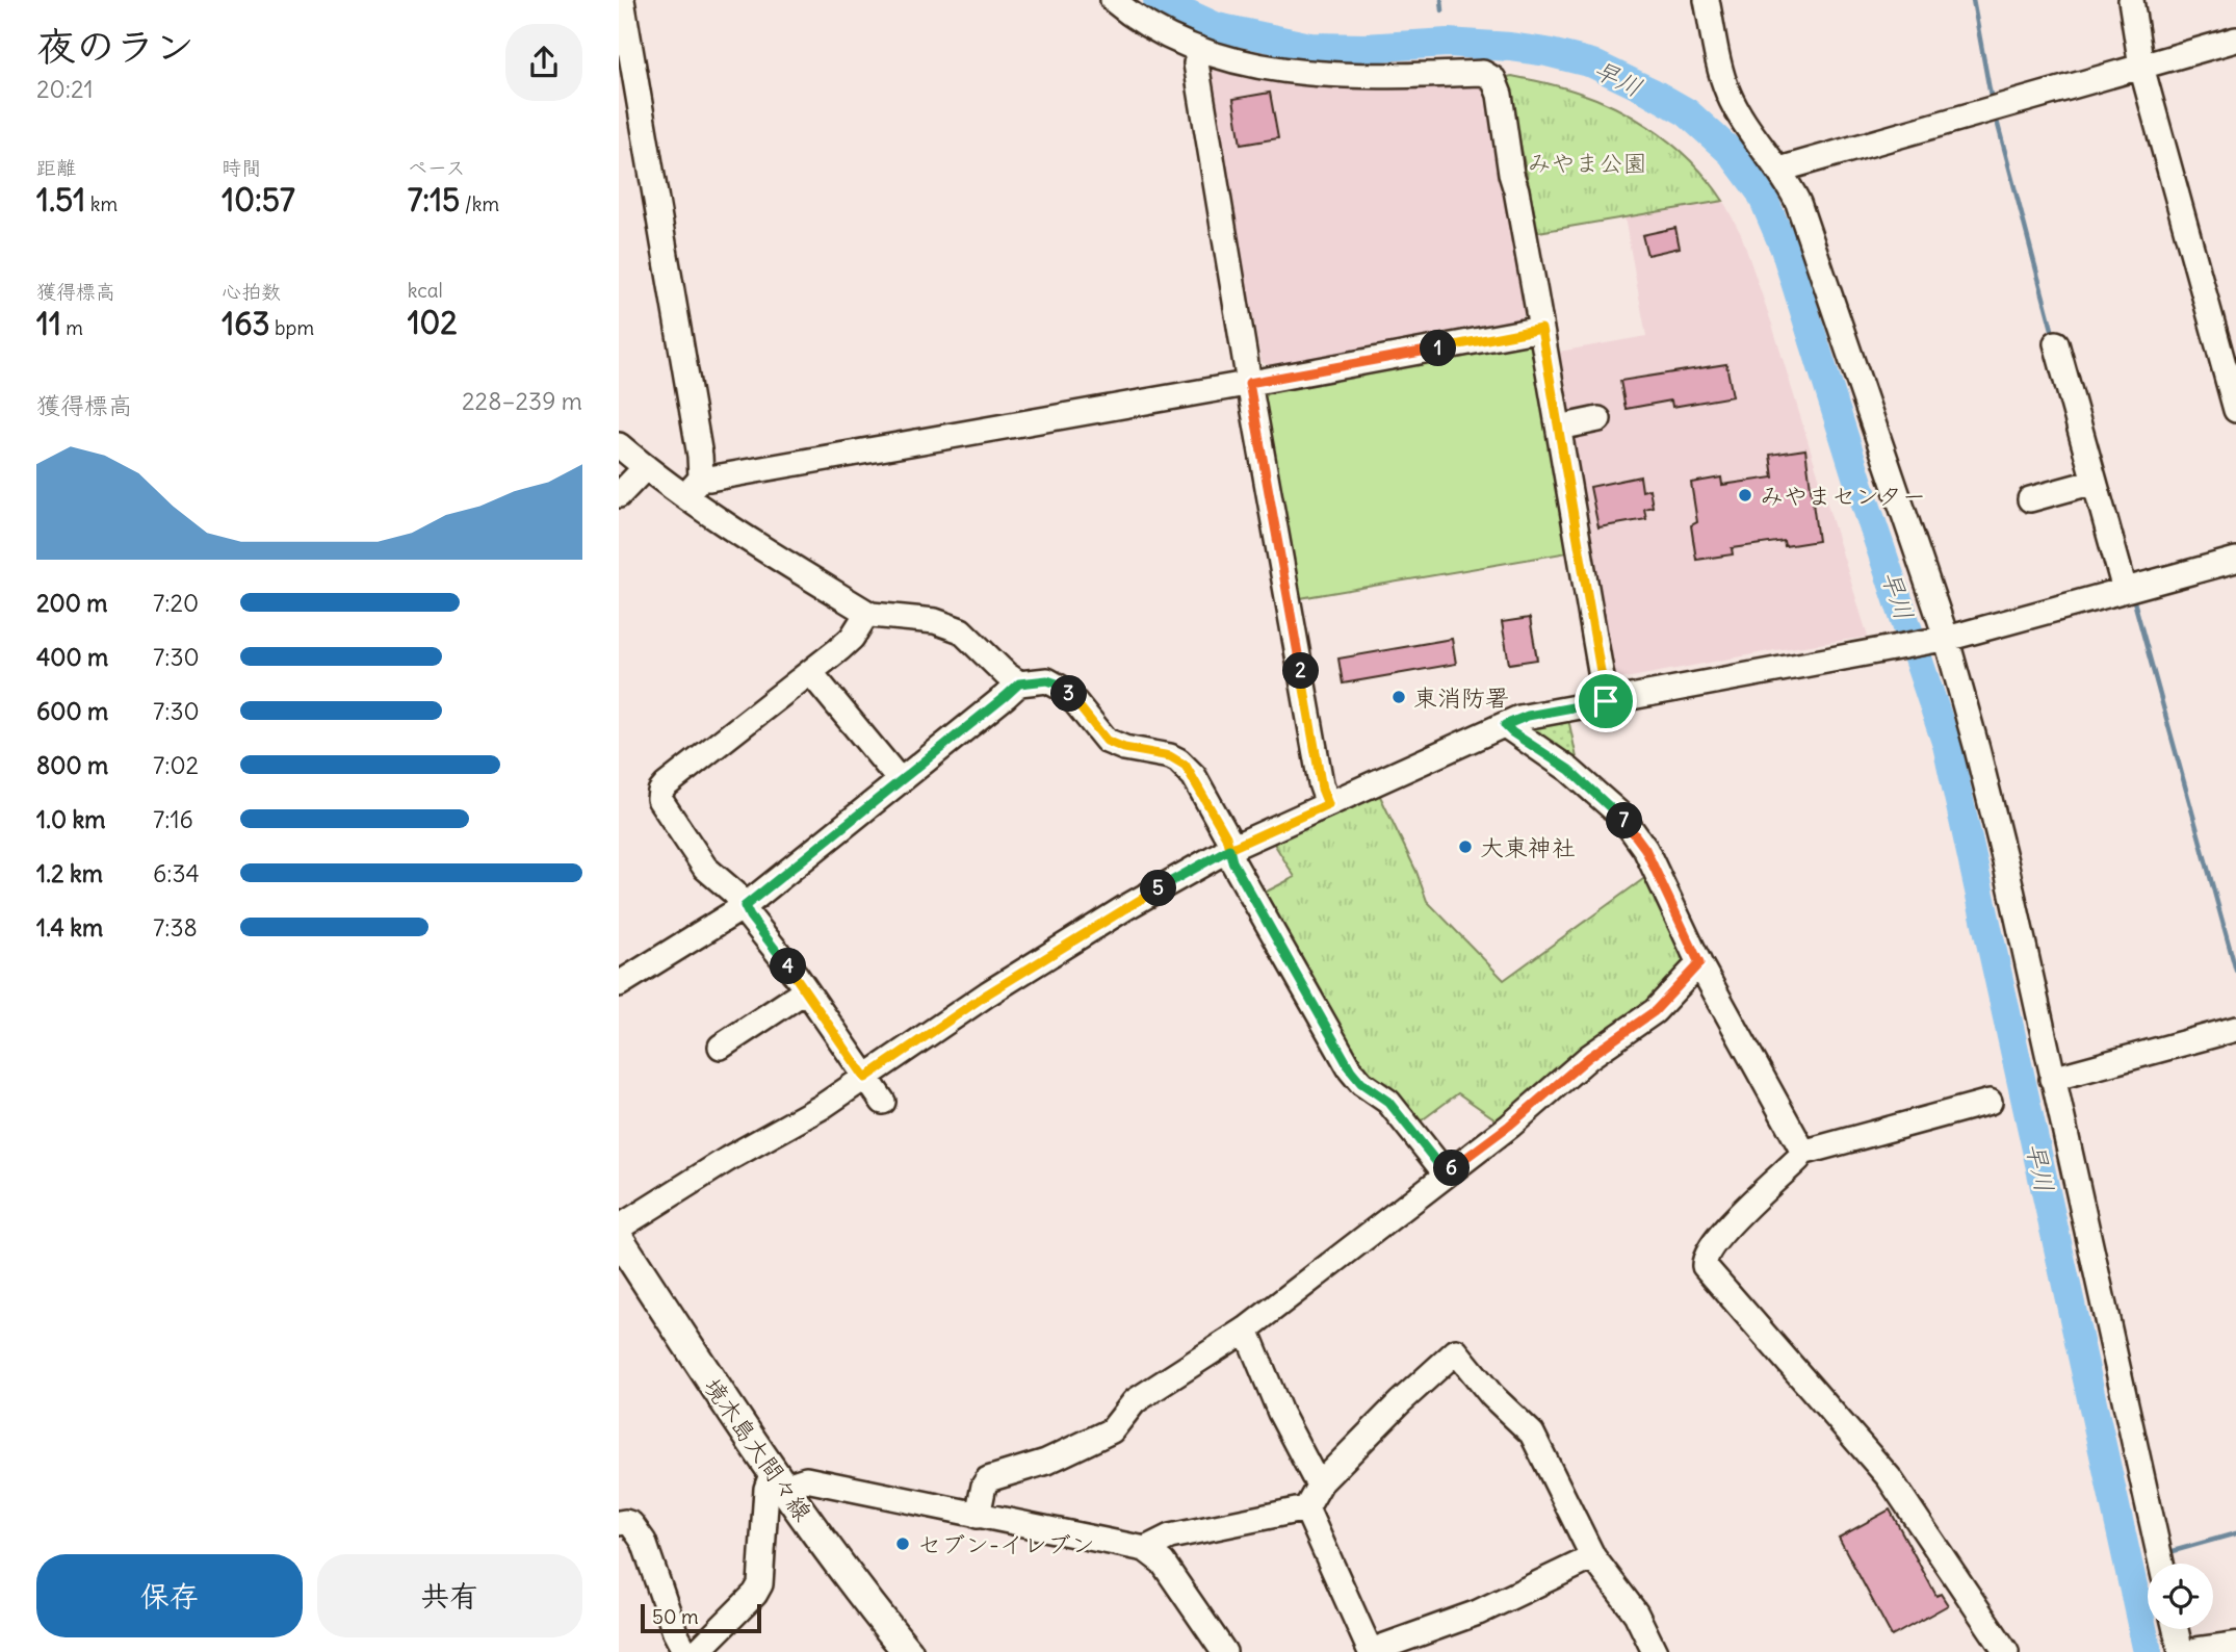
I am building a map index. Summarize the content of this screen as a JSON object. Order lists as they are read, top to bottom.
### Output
{
  "streets": {
    "main road": ["境木島大間々線"]
  },
  "water": ["早川"],
  "parks": ["みやま公園"],
  "places": [
    "みやまセンター",
    "東消防署",
    "大東神社",
    "セブン-イレブン"
  ],
  "scale_bar": "50 m",
  "page": {
    "heading": ["夜のラン", "20:21"],
    "stats": [
      ["距離", "1.51 km"],
      ["時間", "10:57"],
      ["ペース", "7:15 /km"],
      ["獲得標高", "11 m"],
      ["心拍数", "163 bpm"],
      ["kcal", "102"]
    ],
    "pins": [
      "1",
      "2",
      "3",
      "7",
      "5",
      "4",
      "6"
    ],
    "chart": ["獲得標高", "228–239 m"],
    "list": [
      {
        "name": "200 m",
        "note": "7:20"
      },
      {
        "name": "400 m",
        "note": "7:30"
      },
      {
        "name": "600 m",
        "note": "7:30"
      },
      {
        "name": "800 m",
        "note": "7:02"
      },
      {
        "name": "1.0 km",
        "note": "7:16"
      },
      {
        "name": "1.2 km",
        "note": "6:34"
      },
      {
        "name": "1.4 km",
        "note": "7:38"
      }
    ],
    "buttons": ["保存", "共有"],
    "scale": "50 m"
  }
}
